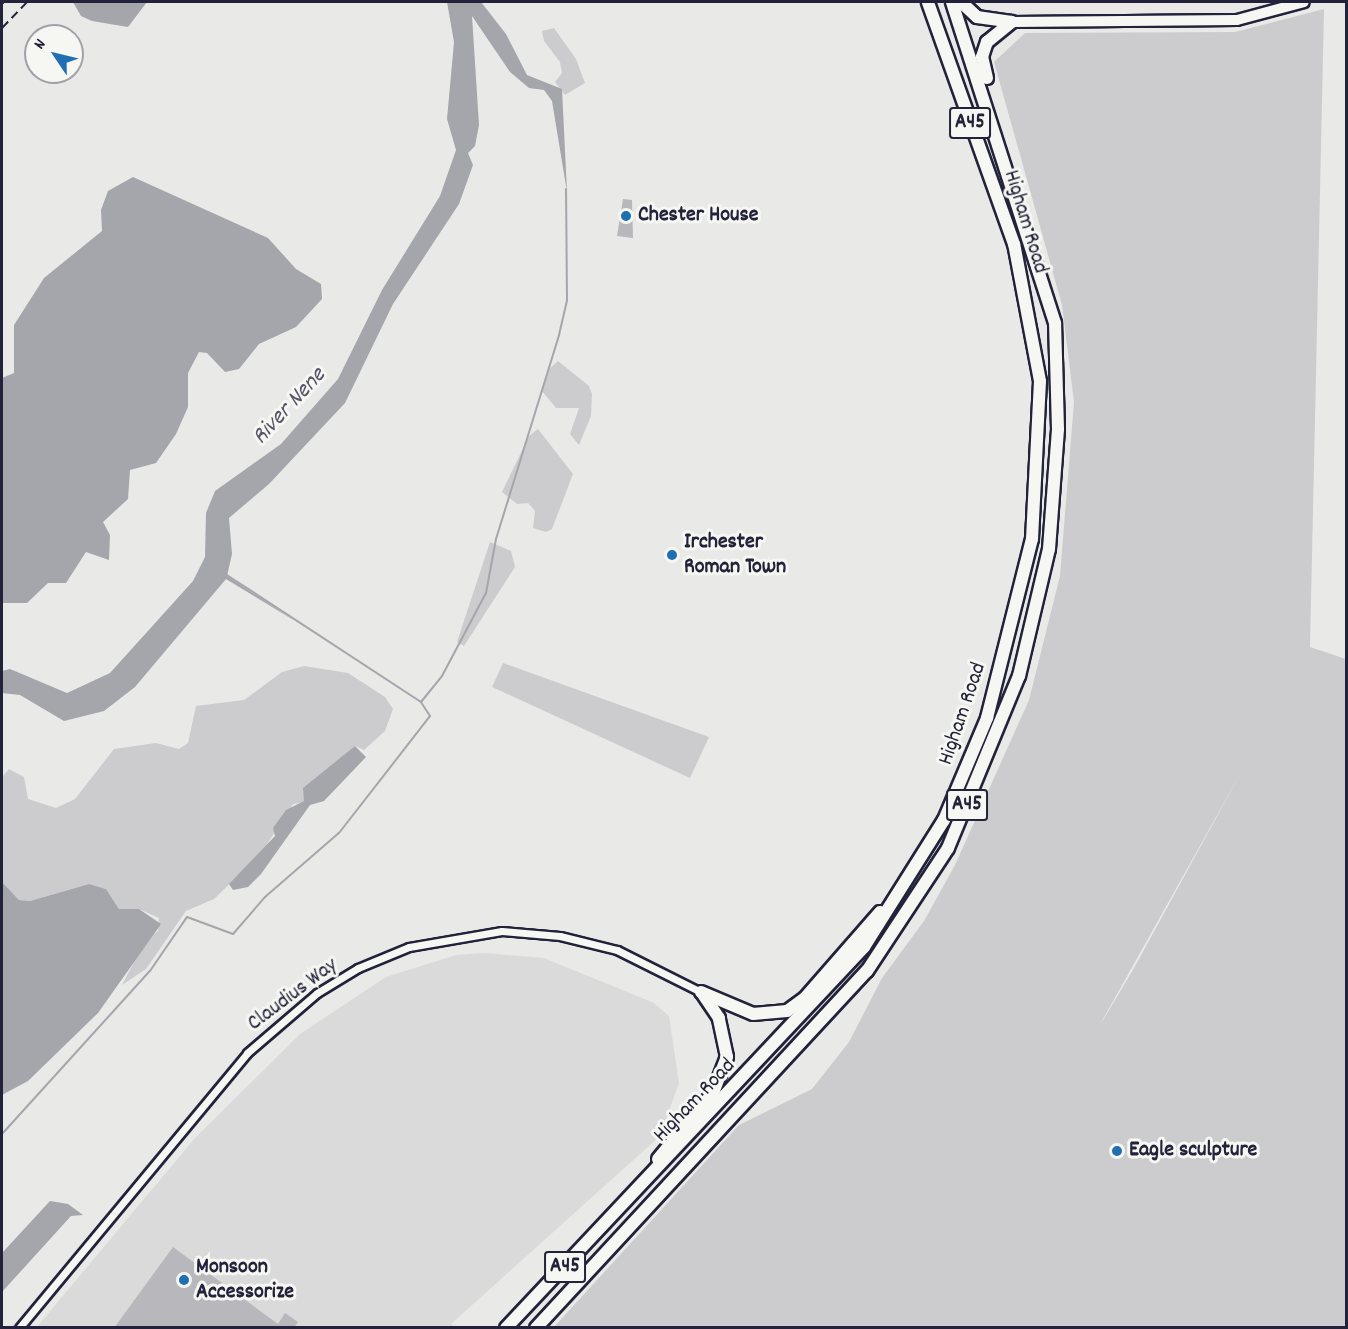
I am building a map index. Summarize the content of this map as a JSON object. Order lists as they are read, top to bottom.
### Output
{
  "streets": {
    "highway": ["A45", "Higham Road"],
    "street": ["Claudius Way"]
  },
  "water": ["River Nene"],
  "places": [
    "Chester House",
    "Irchester Roman Town",
    "Eagle sculpture",
    "Monsoon Accessorize"
  ],
  "north": "top left"
}
